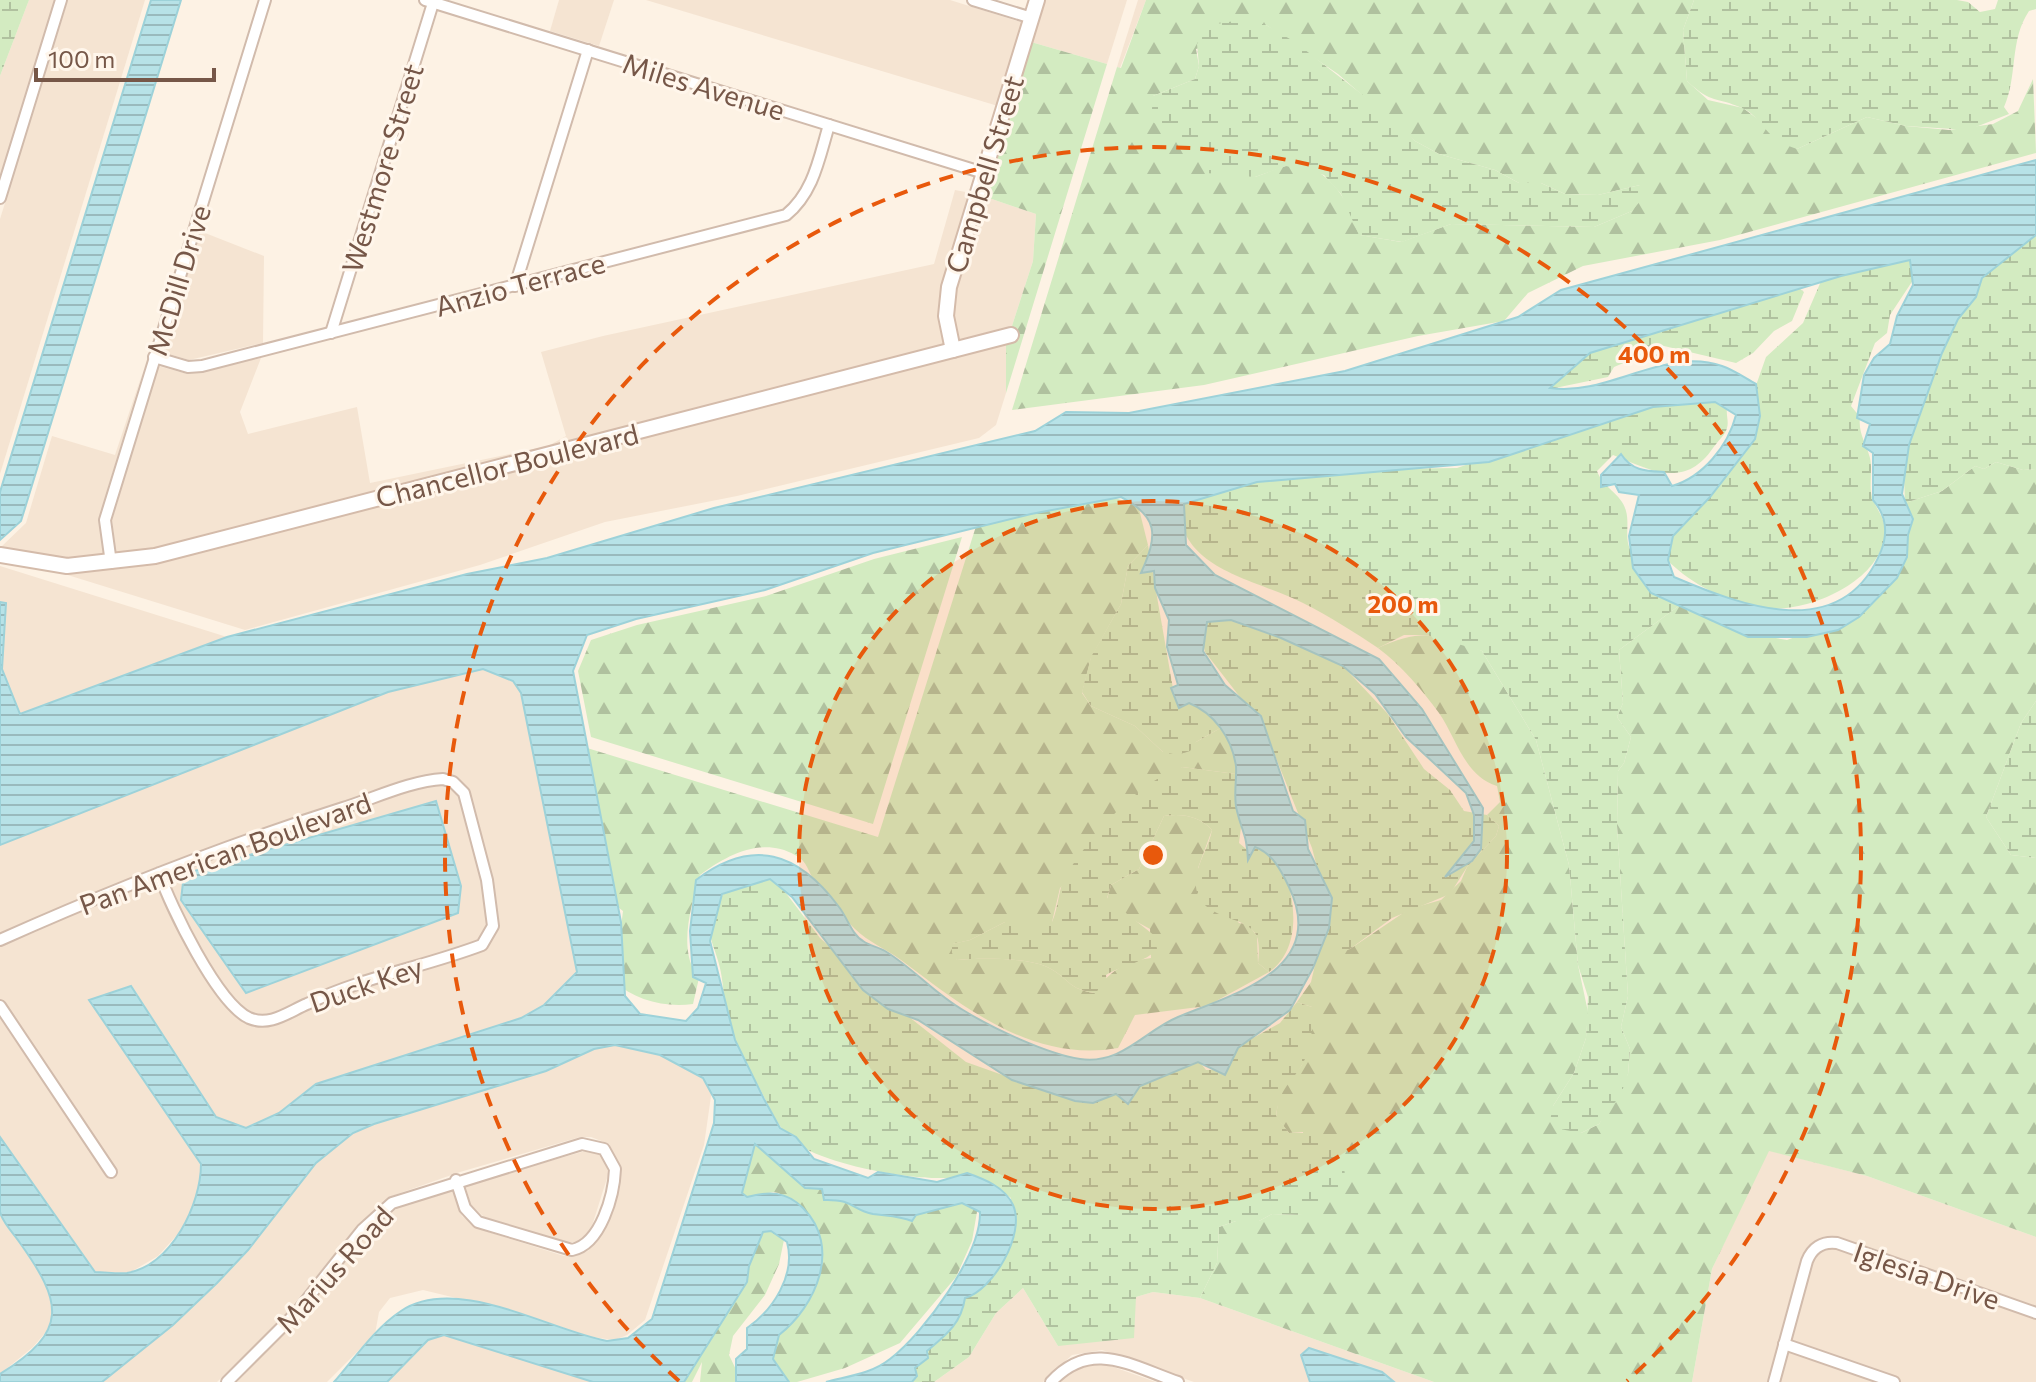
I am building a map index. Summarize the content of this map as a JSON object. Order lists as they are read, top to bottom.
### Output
{
  "streets": {
    "street": [
      "Miles Avenue",
      "Westmore Street",
      "Campbell Street",
      "McDill Drive",
      "Anzio Terrace",
      "Chancellor Boulevard",
      "Pan American Boulevard",
      "Duck Key",
      "Marius Road",
      "Iglesia Drive"
    ]
  },
  "crossings": [
    ["Miles Avenue", "Westmore Street"],
    ["Miles Avenue", "Campbell Street"],
    ["Miles Avenue", "Anzio Terrace"],
    ["Westmore Street", "Anzio Terrace"],
    ["Campbell Street", "Chancellor Boulevard"],
    ["McDill Drive", "Anzio Terrace"],
    ["McDill Drive", "Chancellor Boulevard"],
    ["Pan American Boulevard", "Duck Key"]
  ],
  "scale_bar": "100 m",
  "rings": ["400 m", "200 m"]
}
